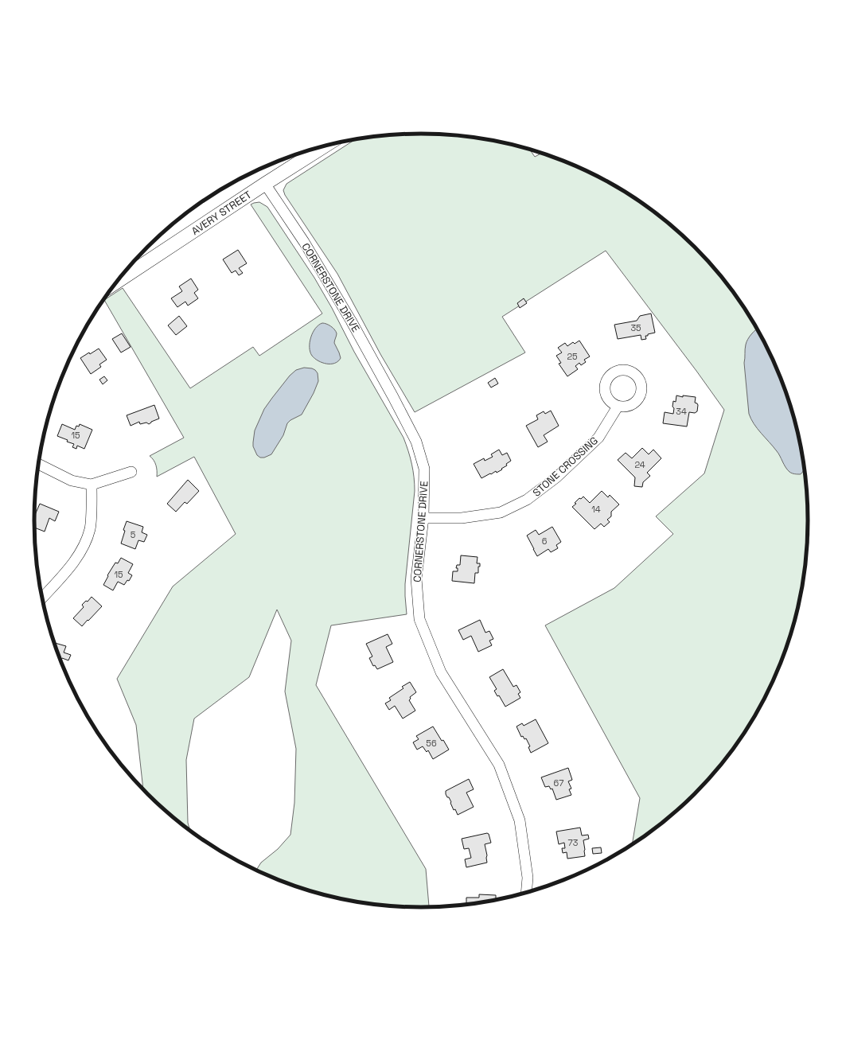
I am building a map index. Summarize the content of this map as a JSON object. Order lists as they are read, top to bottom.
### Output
{
  "streets": {
    "main road": ["AVERY STREET"],
    "street": ["CORNERSTONE DRIVE", "STONE CROSSING"]
  },
  "crossings": [
    ["AVERY STREET", "CORNERSTONE DRIVE"],
    ["CORNERSTONE DRIVE", "STONE CROSSING"]
  ],
  "house_numbers": [
    "35",
    "25",
    "34",
    "15",
    "24",
    "14",
    "5",
    "6",
    "15",
    "56",
    "67",
    "73"
  ]
}
